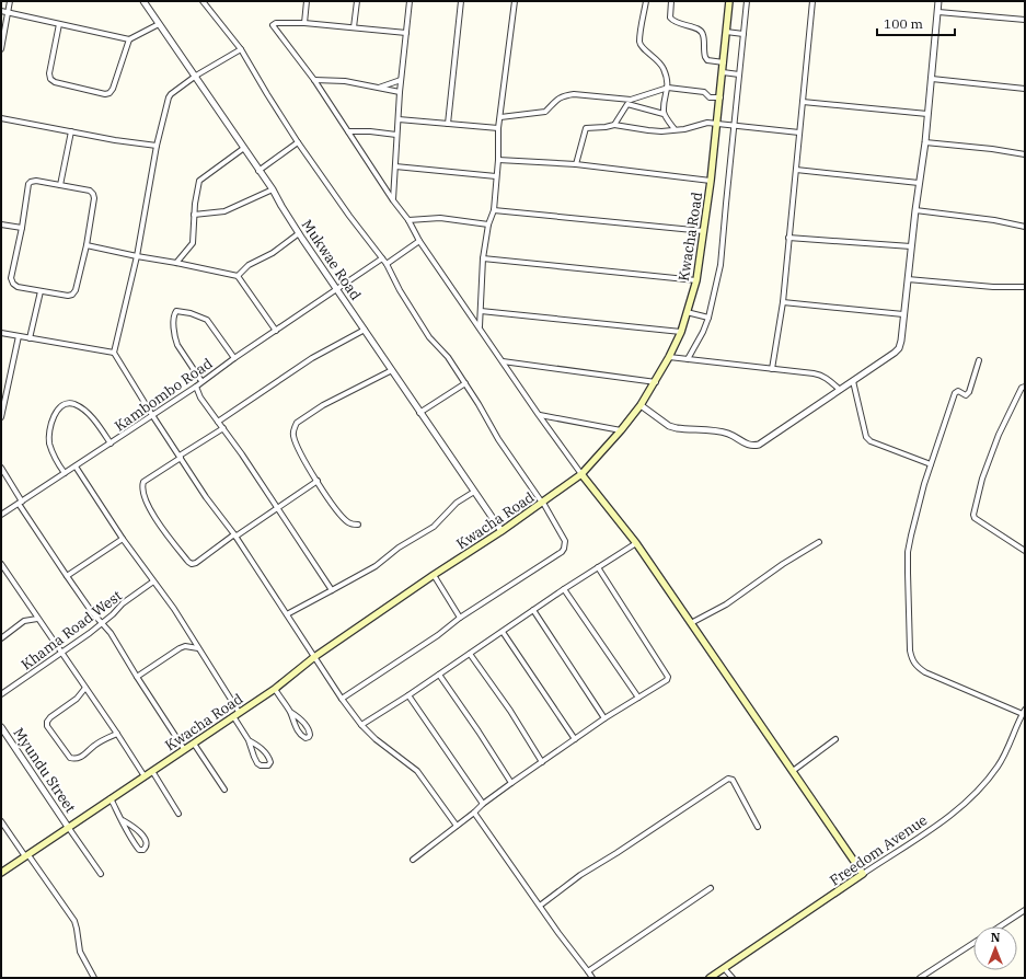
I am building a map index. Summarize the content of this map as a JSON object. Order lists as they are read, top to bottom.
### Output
{
  "streets": {
    "main road": ["Kwacha Road", "Freedom Avenue"],
    "street": [
      "Mukwae Road",
      "Kambombo Road",
      "Khama Road West",
      "Myundu Street"
    ]
  },
  "crossings": [
    ["Kwacha Road", "Mukwae Road"],
    ["Kwacha Road", "Myundu Street"],
    ["Mukwae Road", "Kambombo Road"]
  ],
  "scale_bar": "100 m",
  "north": "top"
}
